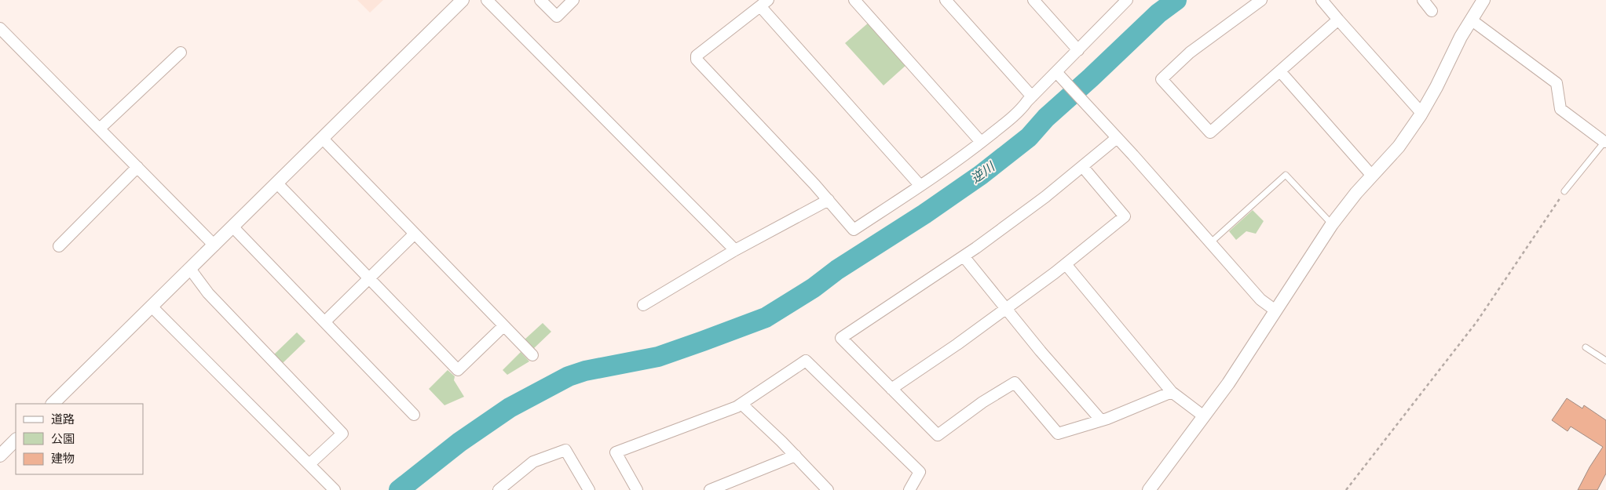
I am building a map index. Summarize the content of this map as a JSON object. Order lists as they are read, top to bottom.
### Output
{
  "water": ["逆川"],
  "legend": ["道路", "公園", "建物"]
}
